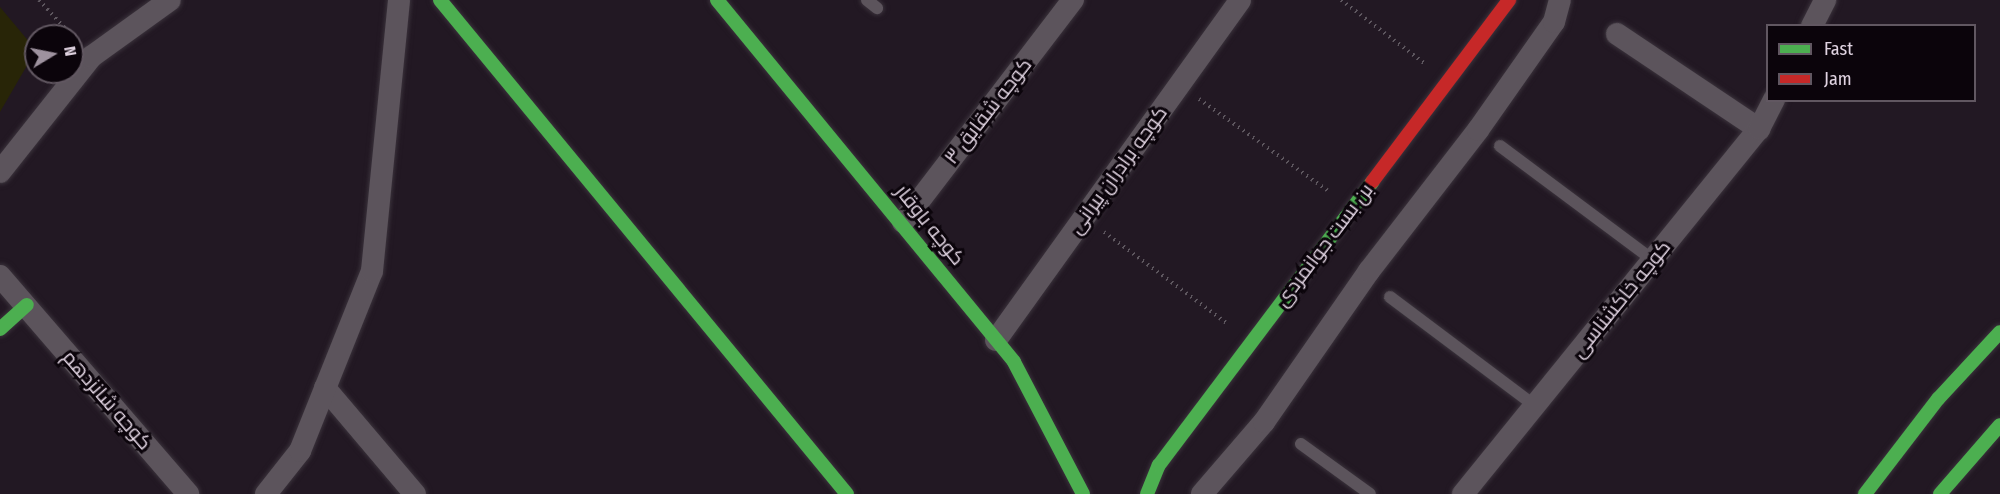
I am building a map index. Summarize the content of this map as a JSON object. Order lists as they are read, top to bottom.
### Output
{
  "streets": {
    "street": [
      "کوچه شقایق ۳",
      "کوچه برادران پیرانی",
      "کوچه باوقار",
      "بن بست جوانمردی",
      "کوچه خاکشناسی",
      "کوچه شانزدهم"
    ]
  },
  "crossings": [
    ["کوچه شقایق ۳", "کوچه باوقار"],
    ["کوچه برادران پیرانی", "کوچه باوقار"]
  ],
  "legend": ["Fast", "Jam"],
  "north": "right"
}
